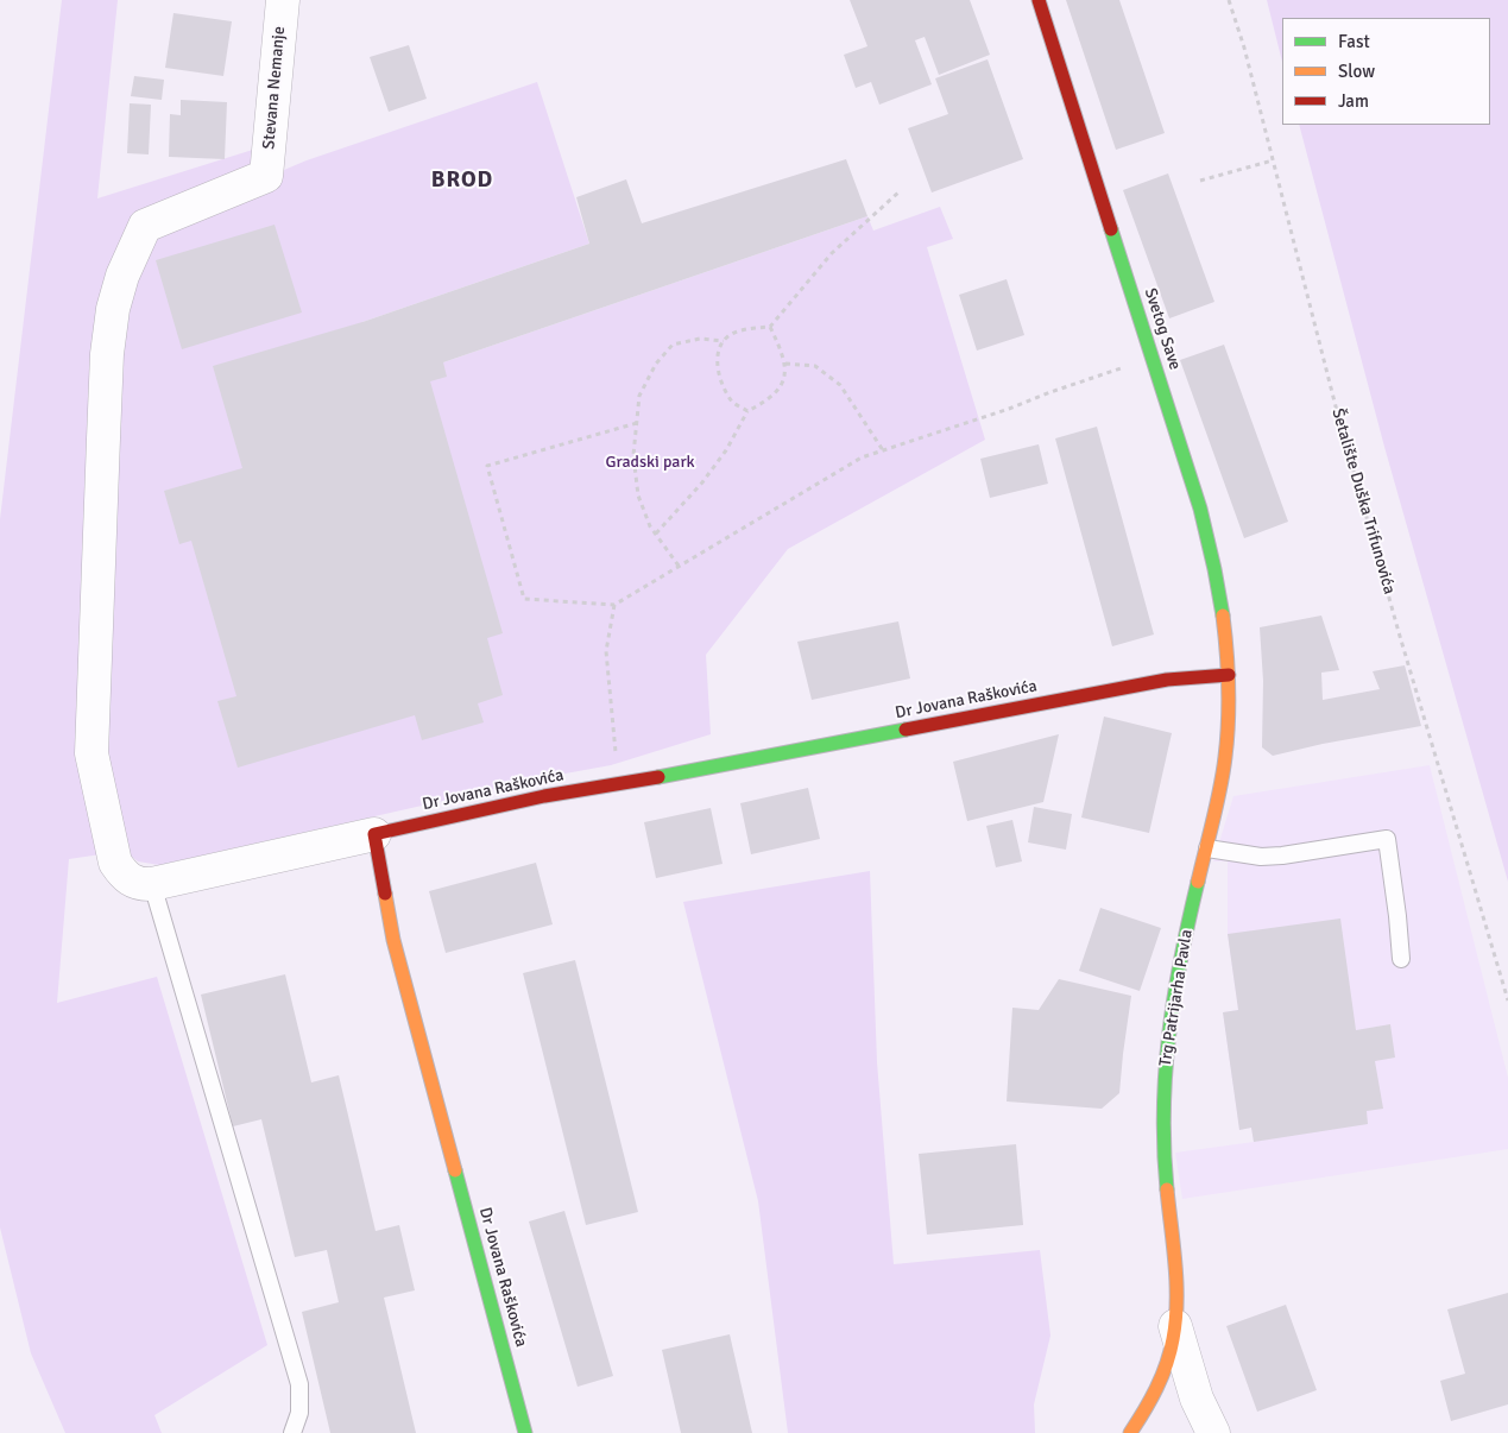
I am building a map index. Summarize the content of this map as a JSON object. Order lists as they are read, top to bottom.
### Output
{
  "streets": {
    "street": [
      "Stevana Nemanje",
      "Svetog Save",
      "Dr Jovana Raškovića",
      "Trg Patrijarha Pavla"
    ],
    "path": ["Šetalište Duška Trifunovića"]
  },
  "crossings": [
    ["Svetog Save", "Dr Jovana Raškovića"],
    ["Svetog Save", "Trg Patrijarha Pavla"],
    ["Dr Jovana Raškovića", "Trg Patrijarha Pavla"]
  ],
  "districts": ["BROD"],
  "parks": ["Gradski park"],
  "legend": ["Fast", "Slow", "Jam"]
}
